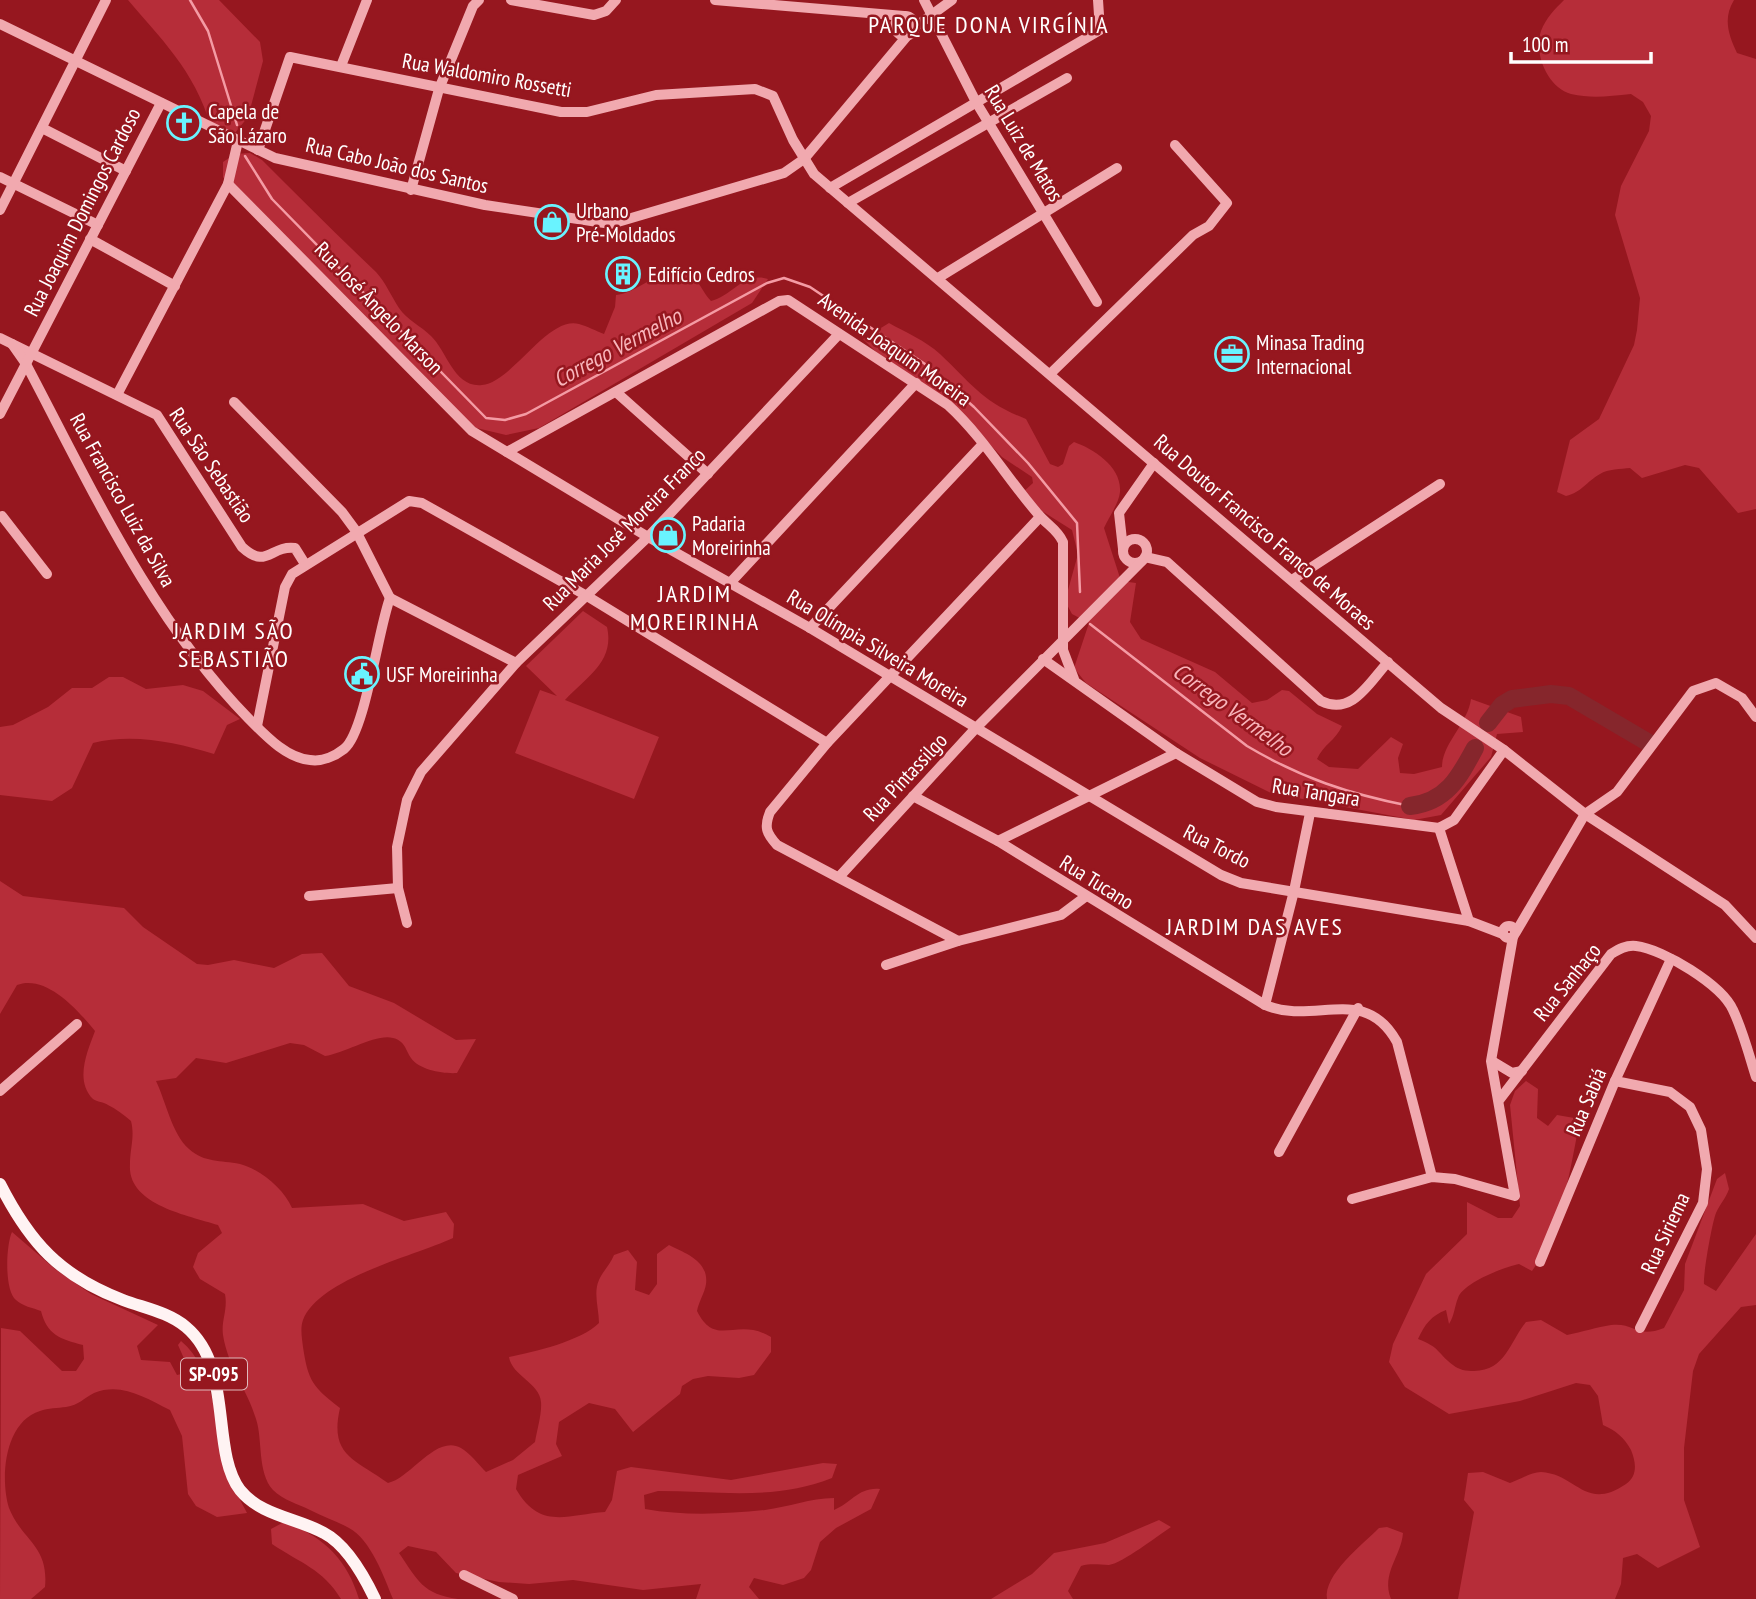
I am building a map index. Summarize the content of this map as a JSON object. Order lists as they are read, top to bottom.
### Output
{
  "streets": {
    "main road": ["SP-095"],
    "street": [
      "Rua Waldomiro Rossetti",
      "Rua Luiz de Matos",
      "Rua Cabo João dos Santos",
      "Rua Joaquim Domingos Cardoso",
      "Rua José Ângelo Marson",
      "Avenida Joaquim Moreira",
      "Rua São Sebastião",
      "Rua Francisco Luiz da Silva",
      "Rua Maria José Moreira Franco",
      "Rua Doutor Francisco Franco de Moraes",
      "Rua Olímpia Silveira Moreira",
      "Rua Pintassilgo",
      "Rua Tangara",
      "Rua Tordo",
      "Rua Tucano",
      "Rua Sanhaço",
      "Rua Sabiá",
      "Rua Siriema"
    ]
  },
  "crossings": [
    ["Rua Waldomiro Rossetti", "Rua Cabo João dos Santos"],
    ["Rua Waldomiro Rossetti", "Rua Doutor Francisco Franco de Moraes"],
    ["Rua Cabo João dos Santos", "Rua Joaquim Domingos Cardoso"],
    ["Rua Cabo João dos Santos", "Rua Doutor Francisco Franco de Moraes"],
    ["Rua Joaquim Domingos Cardoso", "Rua São Sebastião"],
    ["Rua Joaquim Domingos Cardoso", "Rua Francisco Luiz da Silva"],
    ["Rua José Ângelo Marson", "Avenida Joaquim Moreira"],
    ["Rua José Ângelo Marson", "Rua Olímpia Silveira Moreira"],
    ["Avenida Joaquim Moreira", "Rua Maria José Moreira Franco"],
    ["Avenida Joaquim Moreira", "Rua Olímpia Silveira Moreira"],
    ["Avenida Joaquim Moreira", "Rua Pintassilgo"],
    ["Avenida Joaquim Moreira", "Rua Tangara"],
    ["Rua São Sebastião", "Rua Francisco Luiz da Silva"],
    ["Rua Maria José Moreira Franco", "Rua Olímpia Silveira Moreira"],
    ["Rua Olímpia Silveira Moreira", "Rua Pintassilgo"],
    ["Rua Olímpia Silveira Moreira", "Rua Tordo"],
    ["Rua Pintassilgo", "Rua Tangara"],
    ["Rua Pintassilgo", "Rua Tordo"],
    ["Rua Pintassilgo", "Rua Tucano"],
    ["Rua Sanhaço", "Rua Sabiá"],
    ["Rua Sabiá", "Rua Siriema"]
  ],
  "districts": [
    "PARQUE DONA VIRGÍNIA",
    "JARDIM MOREIRINHA",
    "JARDIM SÃO SEBASTIÃO",
    "JARDIM DAS AVES"
  ],
  "water": ["Corrego Vermelho"],
  "places": {
    "church": ["Capela de São Lázaro"],
    "shop": ["Urbano Pré-Moldados", "Padaria Moreirinha"],
    "building": ["Edifício Cedros"],
    "office": ["Minasa Trading Internacional"],
    "public building": ["USF Moreirinha"]
  },
  "scale_bar": "100 m"
}
